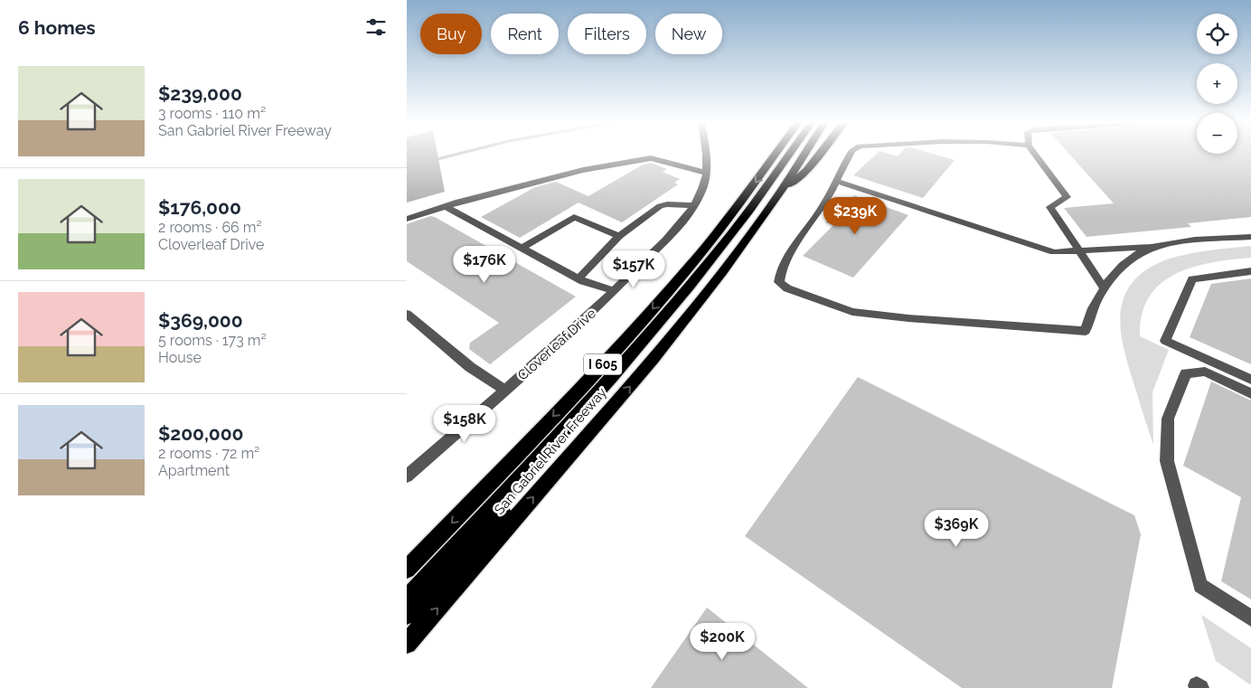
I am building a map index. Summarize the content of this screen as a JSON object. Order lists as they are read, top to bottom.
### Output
{
  "streets": {
    "highway": ["I 605", "San Gabriel River Freeway"],
    "street": ["Cloverleaf Drive"]
  },
  "page": {
    "heading": "6 homes",
    "map_buttons": ["+", "−"],
    "chip": [
      "Buy",
      "Rent",
      "Filters",
      "New"
    ],
    "list": [
      {
        "name": "$239,000",
        "note": "3 rooms · 110 m² · San Gabriel River Freeway"
      },
      {
        "name": "$176,000",
        "note": "2 rooms · 66 m² · Cloverleaf Drive"
      },
      {
        "name": "$369,000",
        "note": "5 rooms · 173 m² · House"
      },
      {
        "name": "$200,000",
        "note": "2 rooms · 72 m² · Apartment"
      }
    ],
    "price": [
      "$239K",
      "$176K",
      "$157K",
      "$158K",
      "$369K",
      "$200K"
    ]
  }
}
